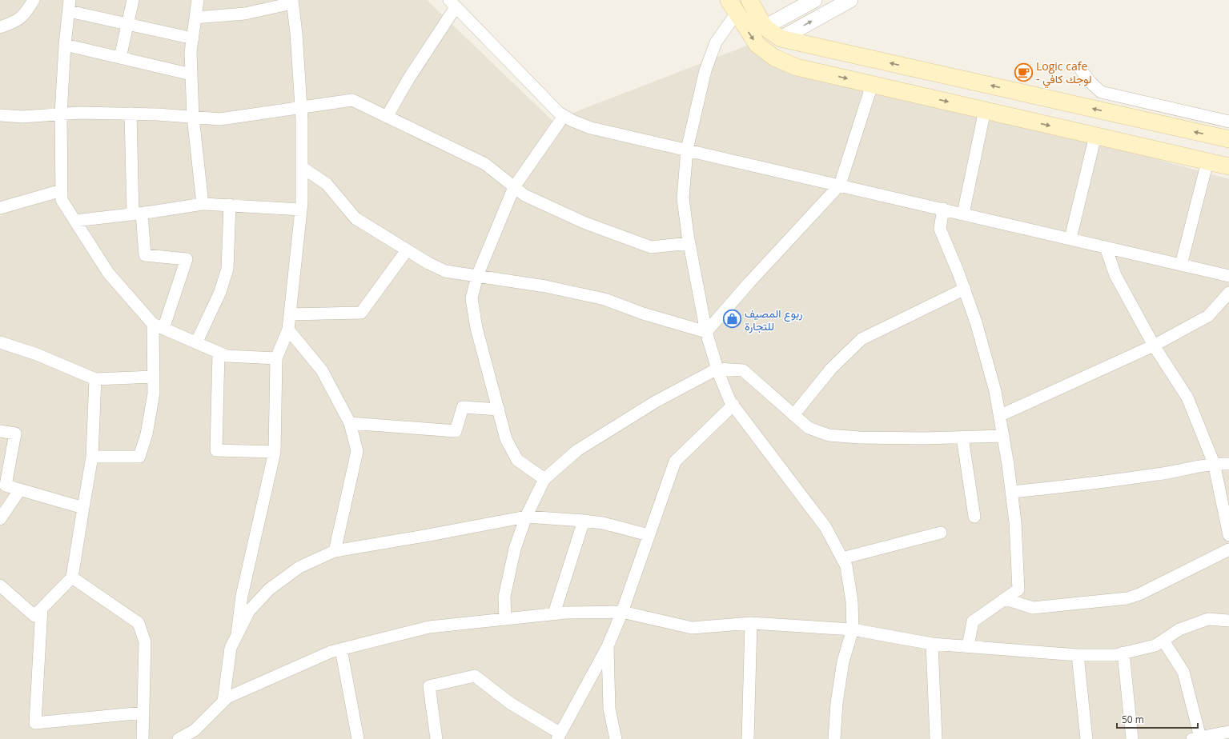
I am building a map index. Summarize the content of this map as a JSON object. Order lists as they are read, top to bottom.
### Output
{
  "places": {
    "cafe": ["Logic cafe - لوجك كافي"],
    "shop": ["ربوع المصيف للتجارة"]
  },
  "scale_bar": "50 m"
}
